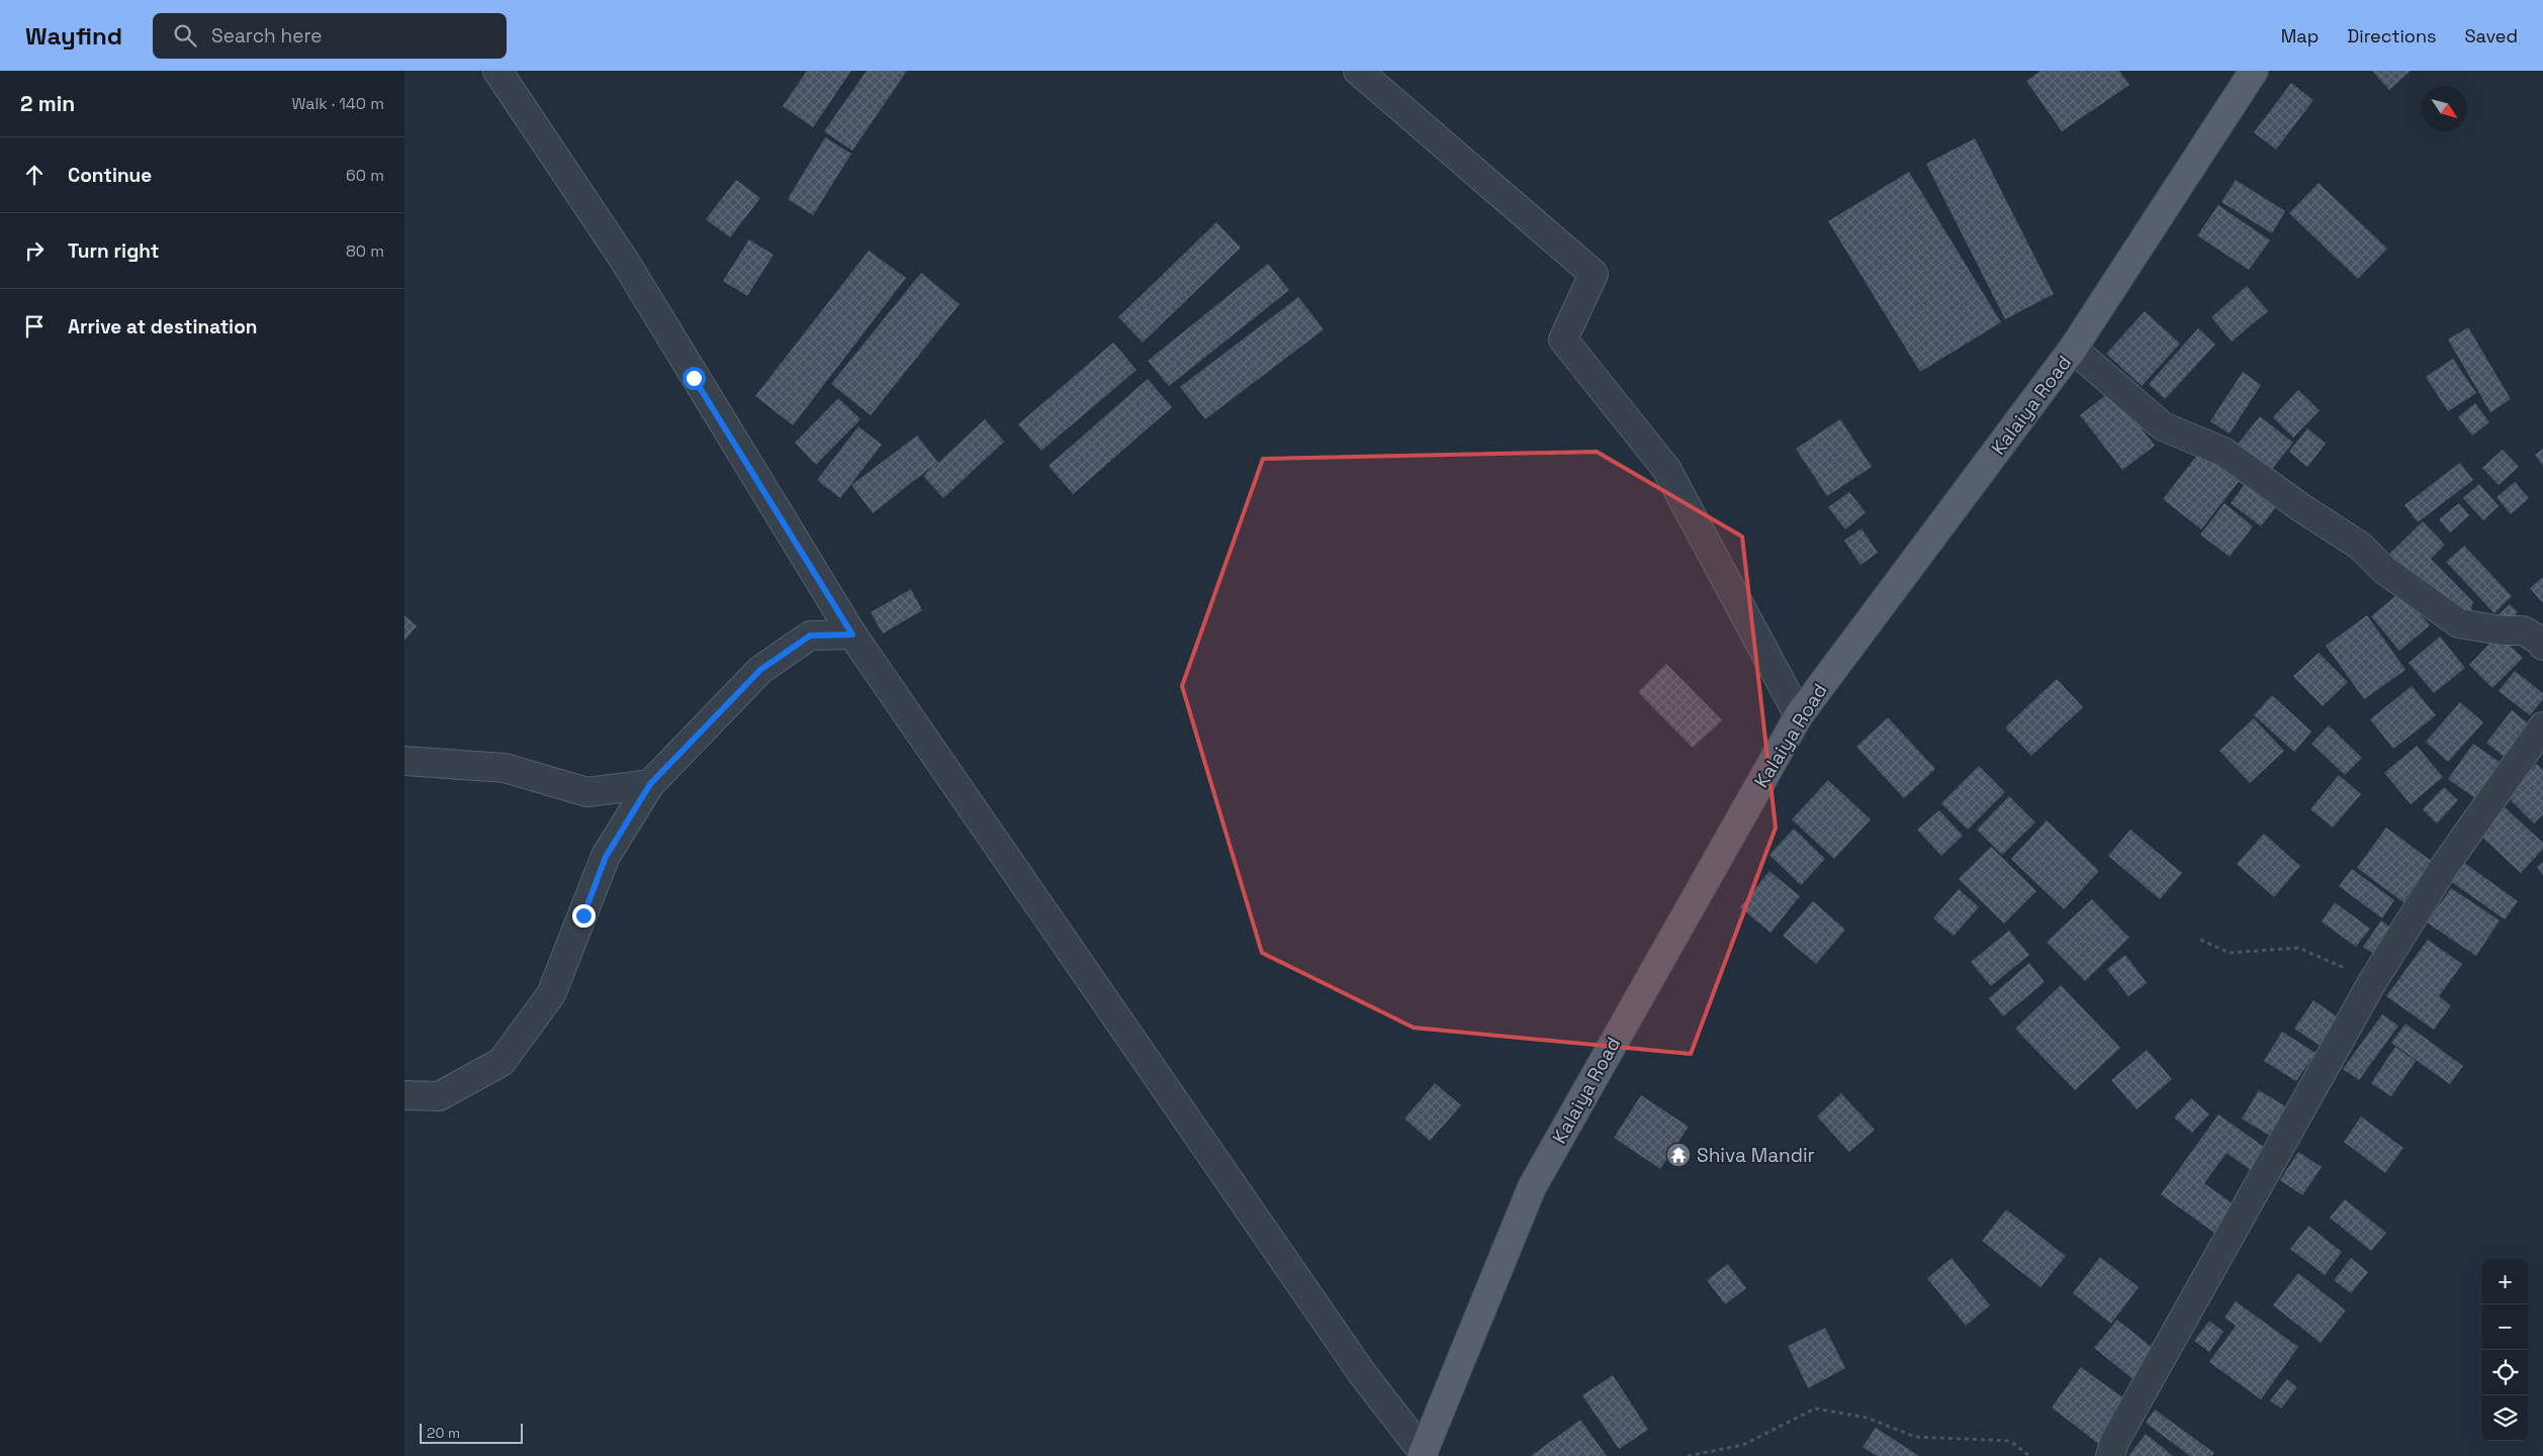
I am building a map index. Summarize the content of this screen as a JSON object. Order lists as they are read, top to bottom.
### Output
{
  "streets": {
    "main road": ["Kalaiya Road"]
  },
  "places": {
    "temple": ["Shiva Mandir"]
  },
  "scale_bar": "20 m",
  "north": "bottom right",
  "page": {
    "header": "Wayfind",
    "search": "Search here",
    "nav": ["Map", "Directions", "Saved"],
    "heading": ["2 min", "Walk · 140 m"],
    "list": [
      ["Continue", "60 m"],
      ["Turn right", "80 m"],
      "Arrive at destination"
    ],
    "map_buttons": ["+", "−"],
    "scale": "20 m"
  }
}
